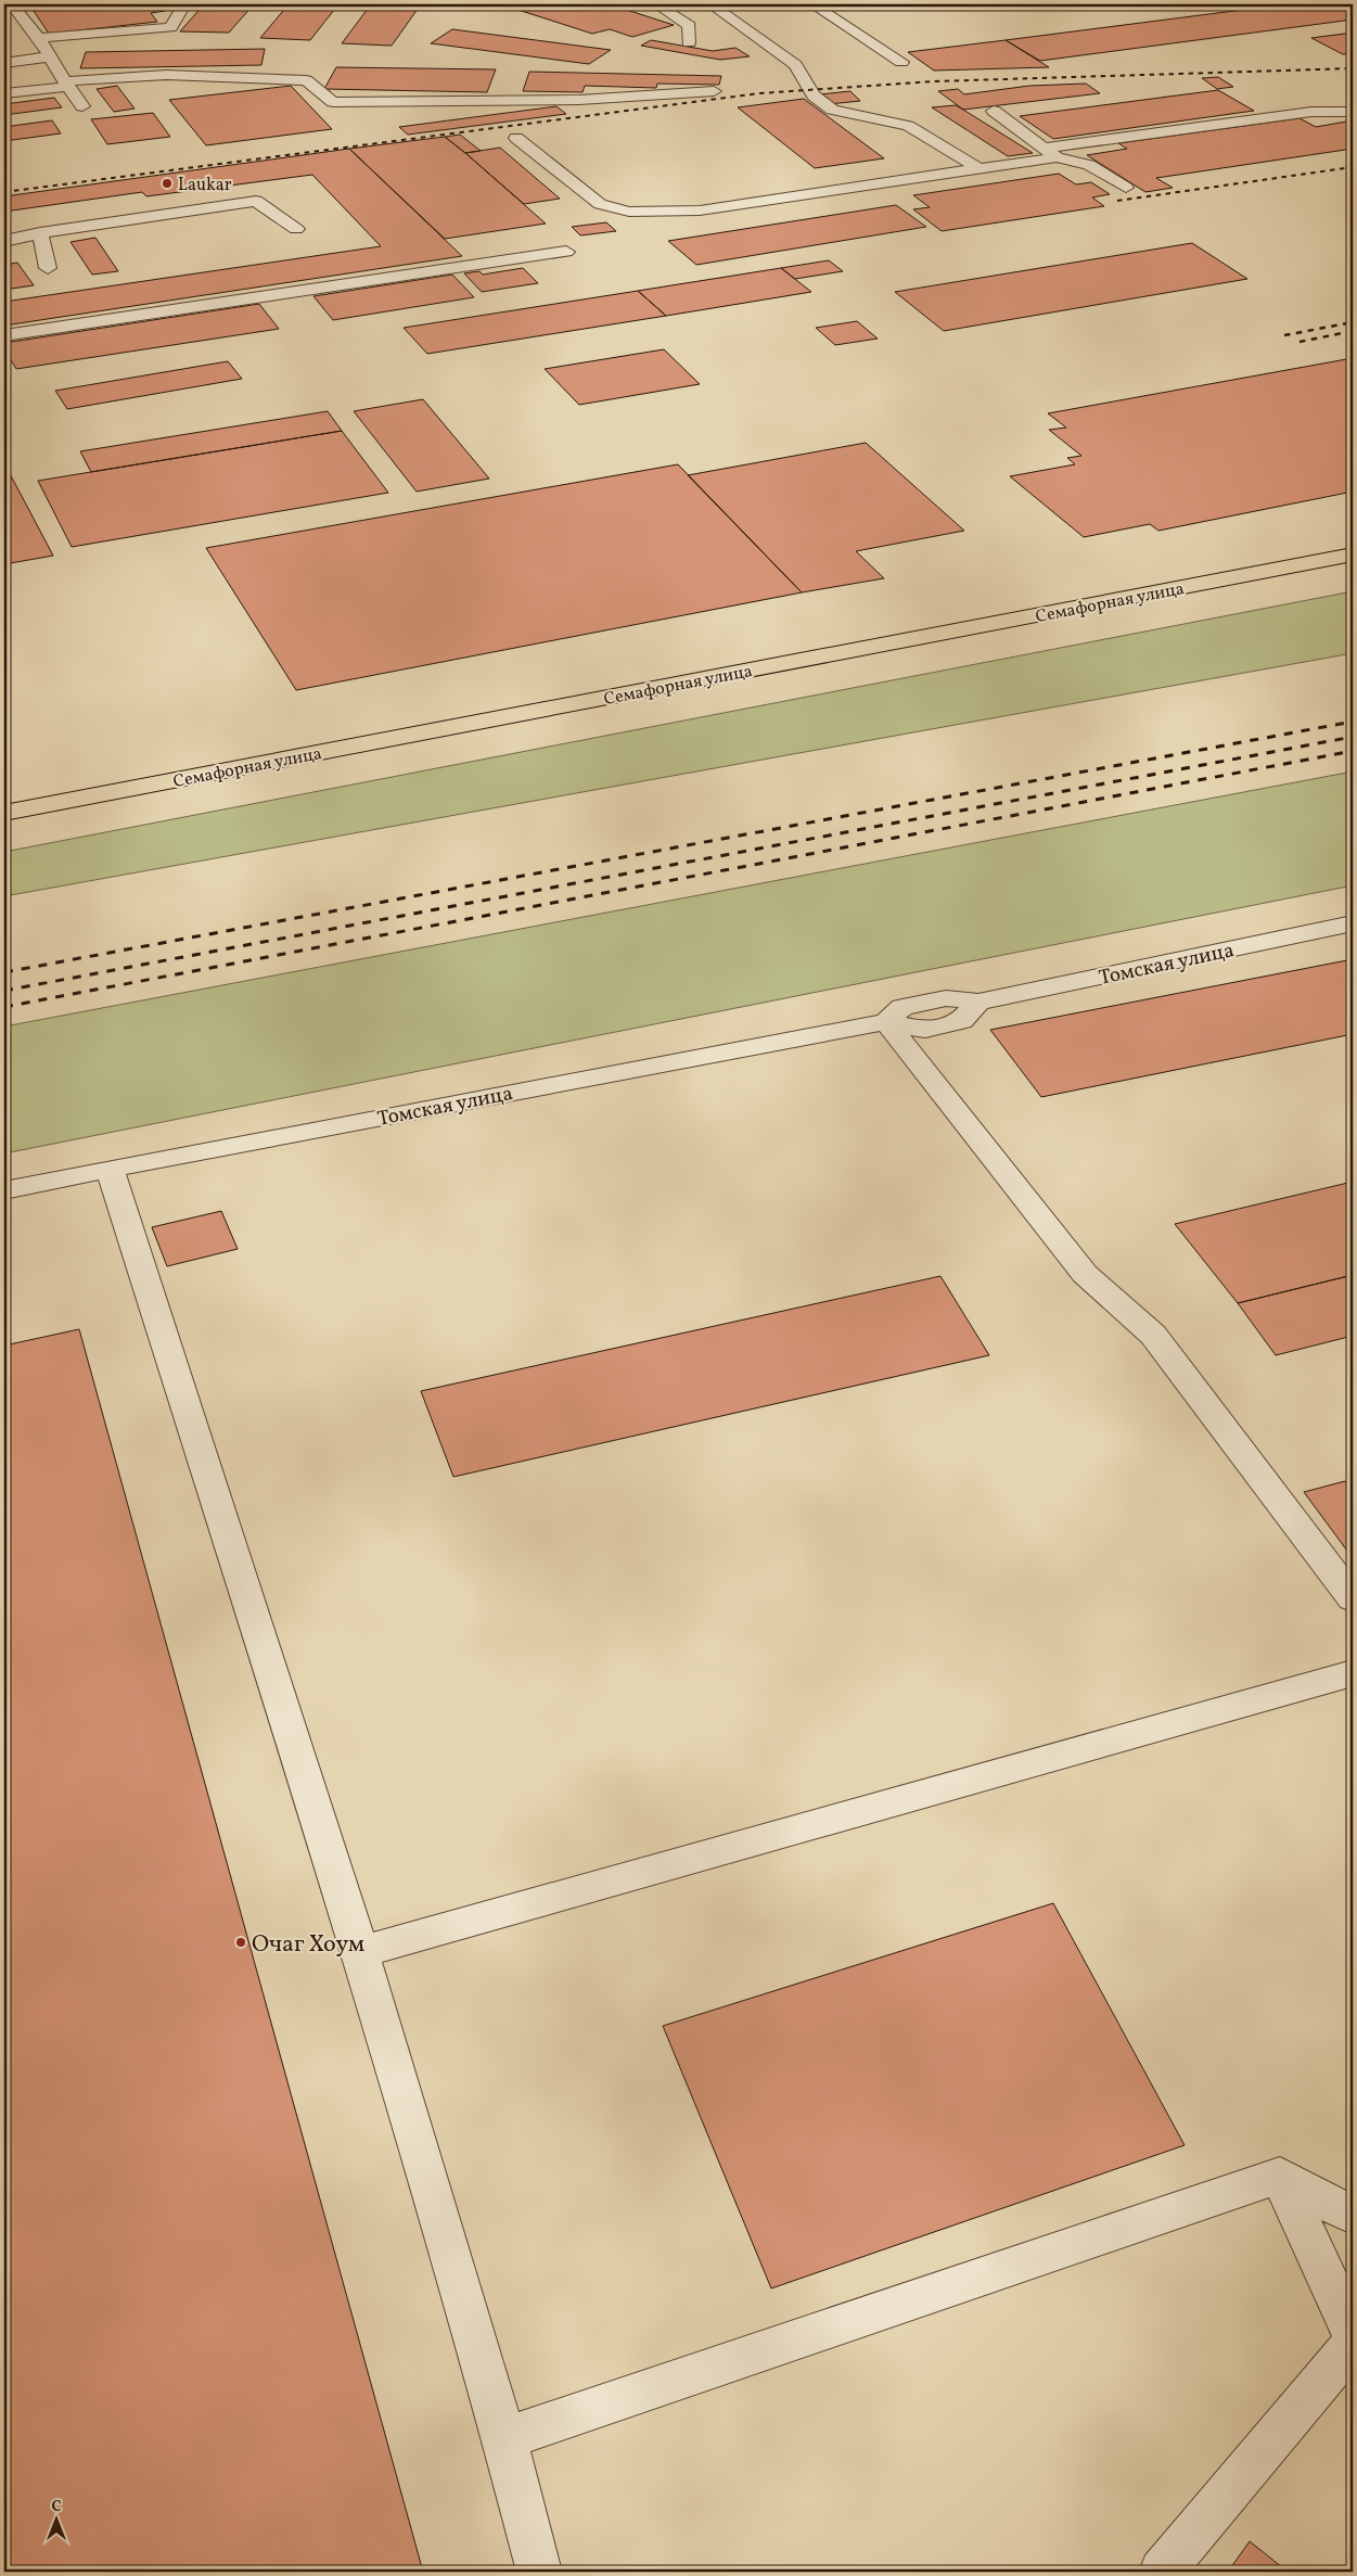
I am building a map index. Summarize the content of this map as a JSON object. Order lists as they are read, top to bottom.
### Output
{
  "streets": {
    "highway": ["Семафорная улица"],
    "street": ["Томская улица"]
  },
  "places": ["Laukar", "Очаг Хоум"],
  "north": "top"
}
